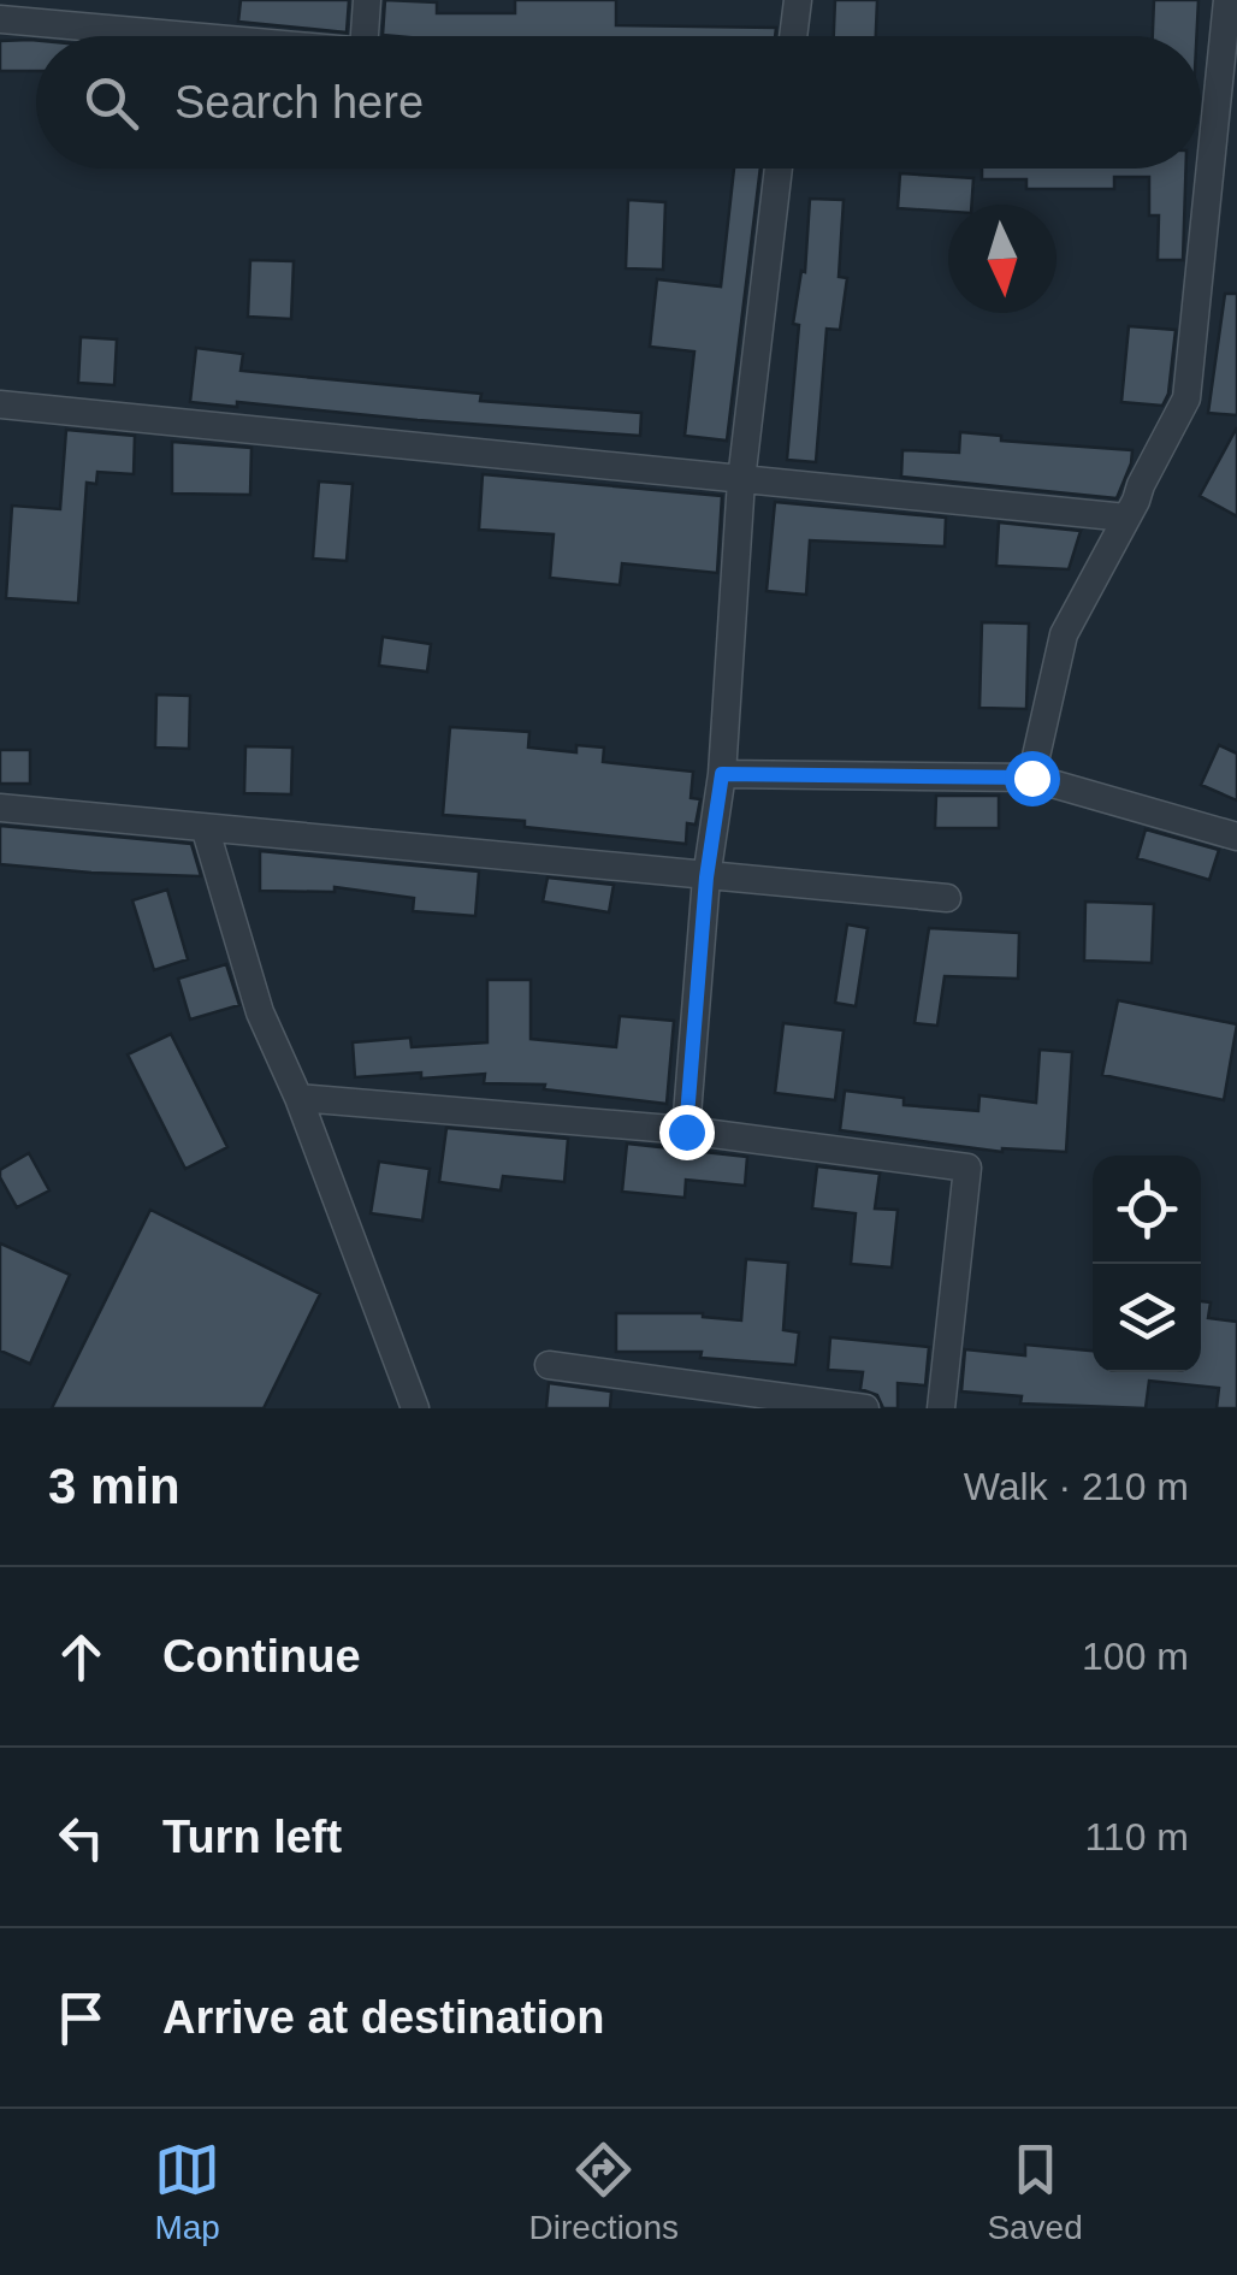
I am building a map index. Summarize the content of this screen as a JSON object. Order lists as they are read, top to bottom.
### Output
{
  "north": "bottom",
  "page": {
    "search": "Search here",
    "heading": ["3 min", "Walk · 210 m"],
    "list": [
      ["Continue", "100 m"],
      ["Turn left", "110 m"],
      "Arrive at destination"
    ],
    "nav": ["Map", "Directions", "Saved"]
  }
}
